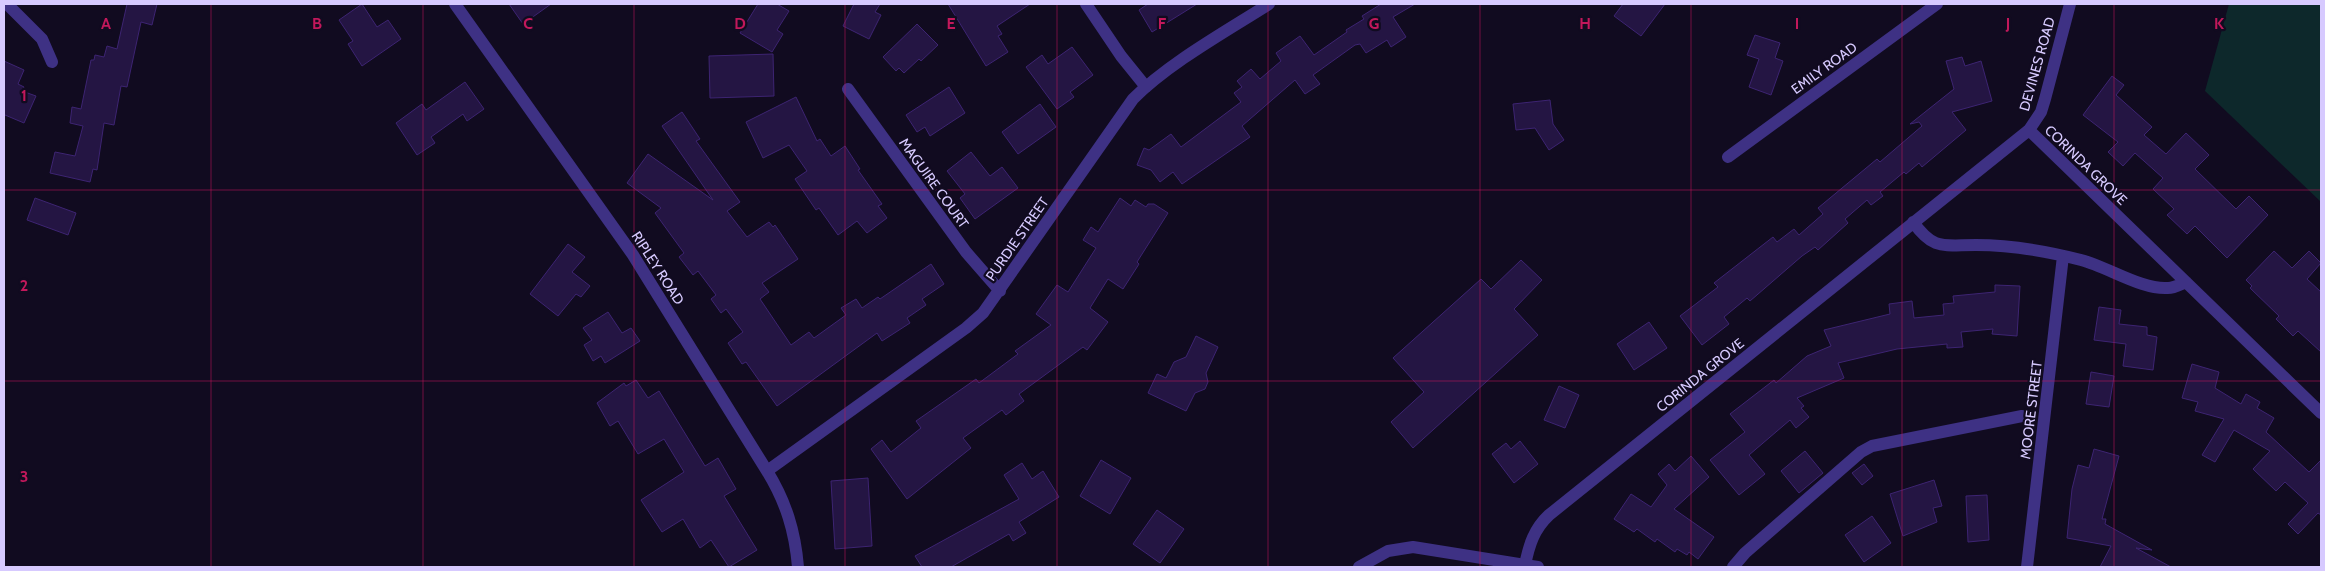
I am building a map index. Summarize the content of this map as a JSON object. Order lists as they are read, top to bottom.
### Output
{
  "streets": {
    "street": [
      "DEVINES ROAD",
      "EMILY ROAD",
      "CORINDA GROVE",
      "MAGUIRE COURT",
      "PURDIE STREET",
      "RIPLEY ROAD",
      "MOORE STREET"
    ]
  },
  "crossings": [
    ["DEVINES ROAD", "CORINDA GROVE"],
    ["MAGUIRE COURT", "PURDIE STREET"],
    ["PURDIE STREET", "RIPLEY ROAD"]
  ],
  "grid": {
    "columns": [
      "A",
      "B",
      "C",
      "D",
      "E",
      "F",
      "G",
      "H",
      "I",
      "J",
      "K"
    ],
    "rows": ["1", "2", "3"]
  }
}
